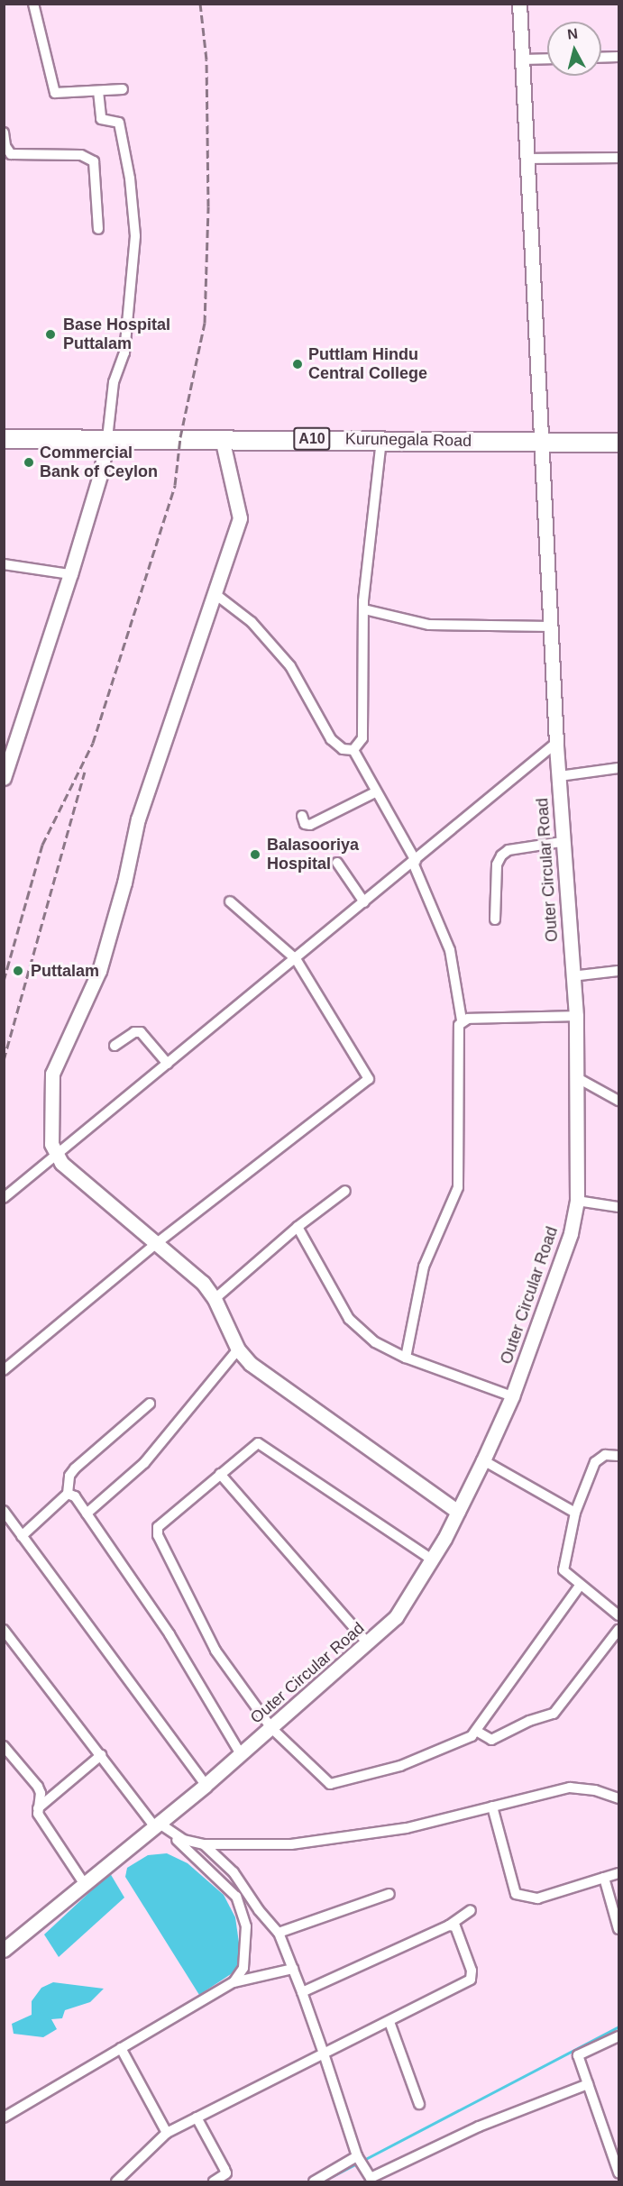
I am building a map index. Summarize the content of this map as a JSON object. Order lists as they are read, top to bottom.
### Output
{
  "streets": {
    "highway": ["A10", "Kurunegala Road"],
    "street": ["Outer Circular Road"]
  },
  "crossings": [
    ["Kurunegala Road", "Outer Circular Road"]
  ],
  "places": [
    "Base Hospital Puttalam",
    "Puttlam Hindu Central College",
    "Commercial Bank of Ceylon",
    "Balasooriya Hospital",
    "Puttalam"
  ],
  "north": "top"
}
